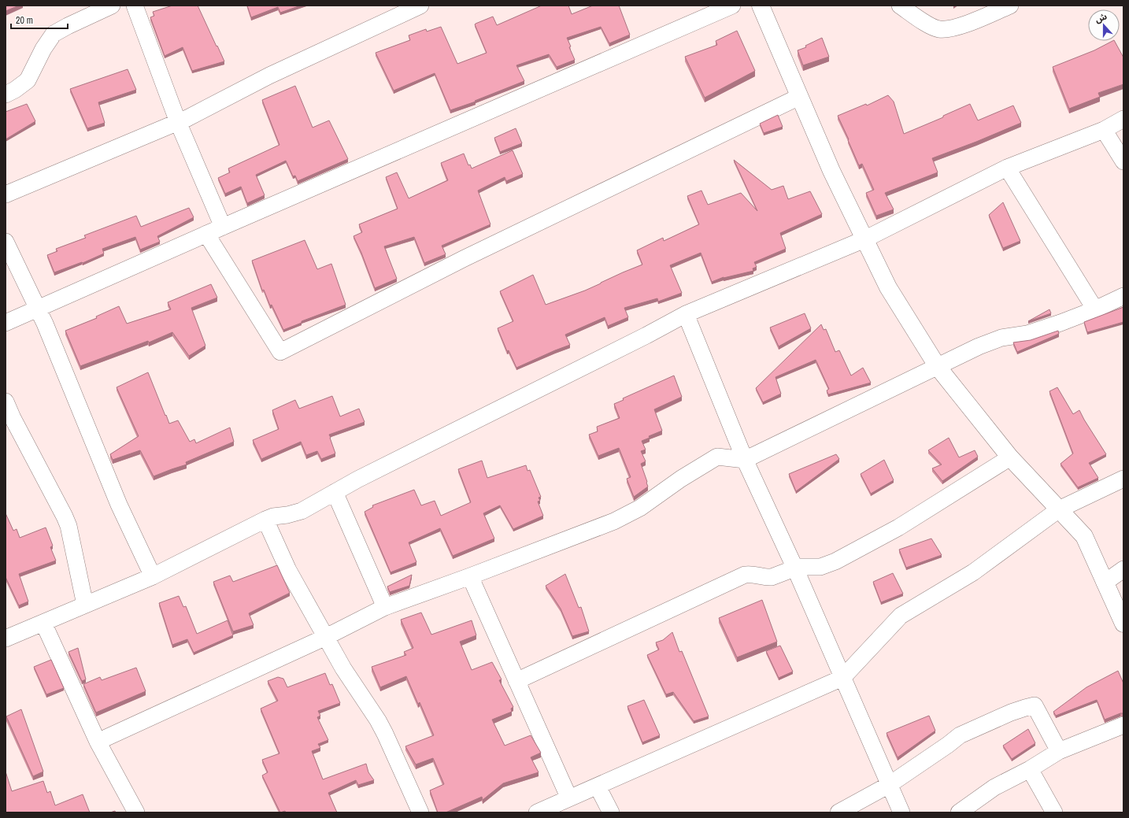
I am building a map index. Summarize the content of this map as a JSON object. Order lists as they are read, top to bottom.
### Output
{
  "scale_bar": "20 m",
  "north": "top"
}
